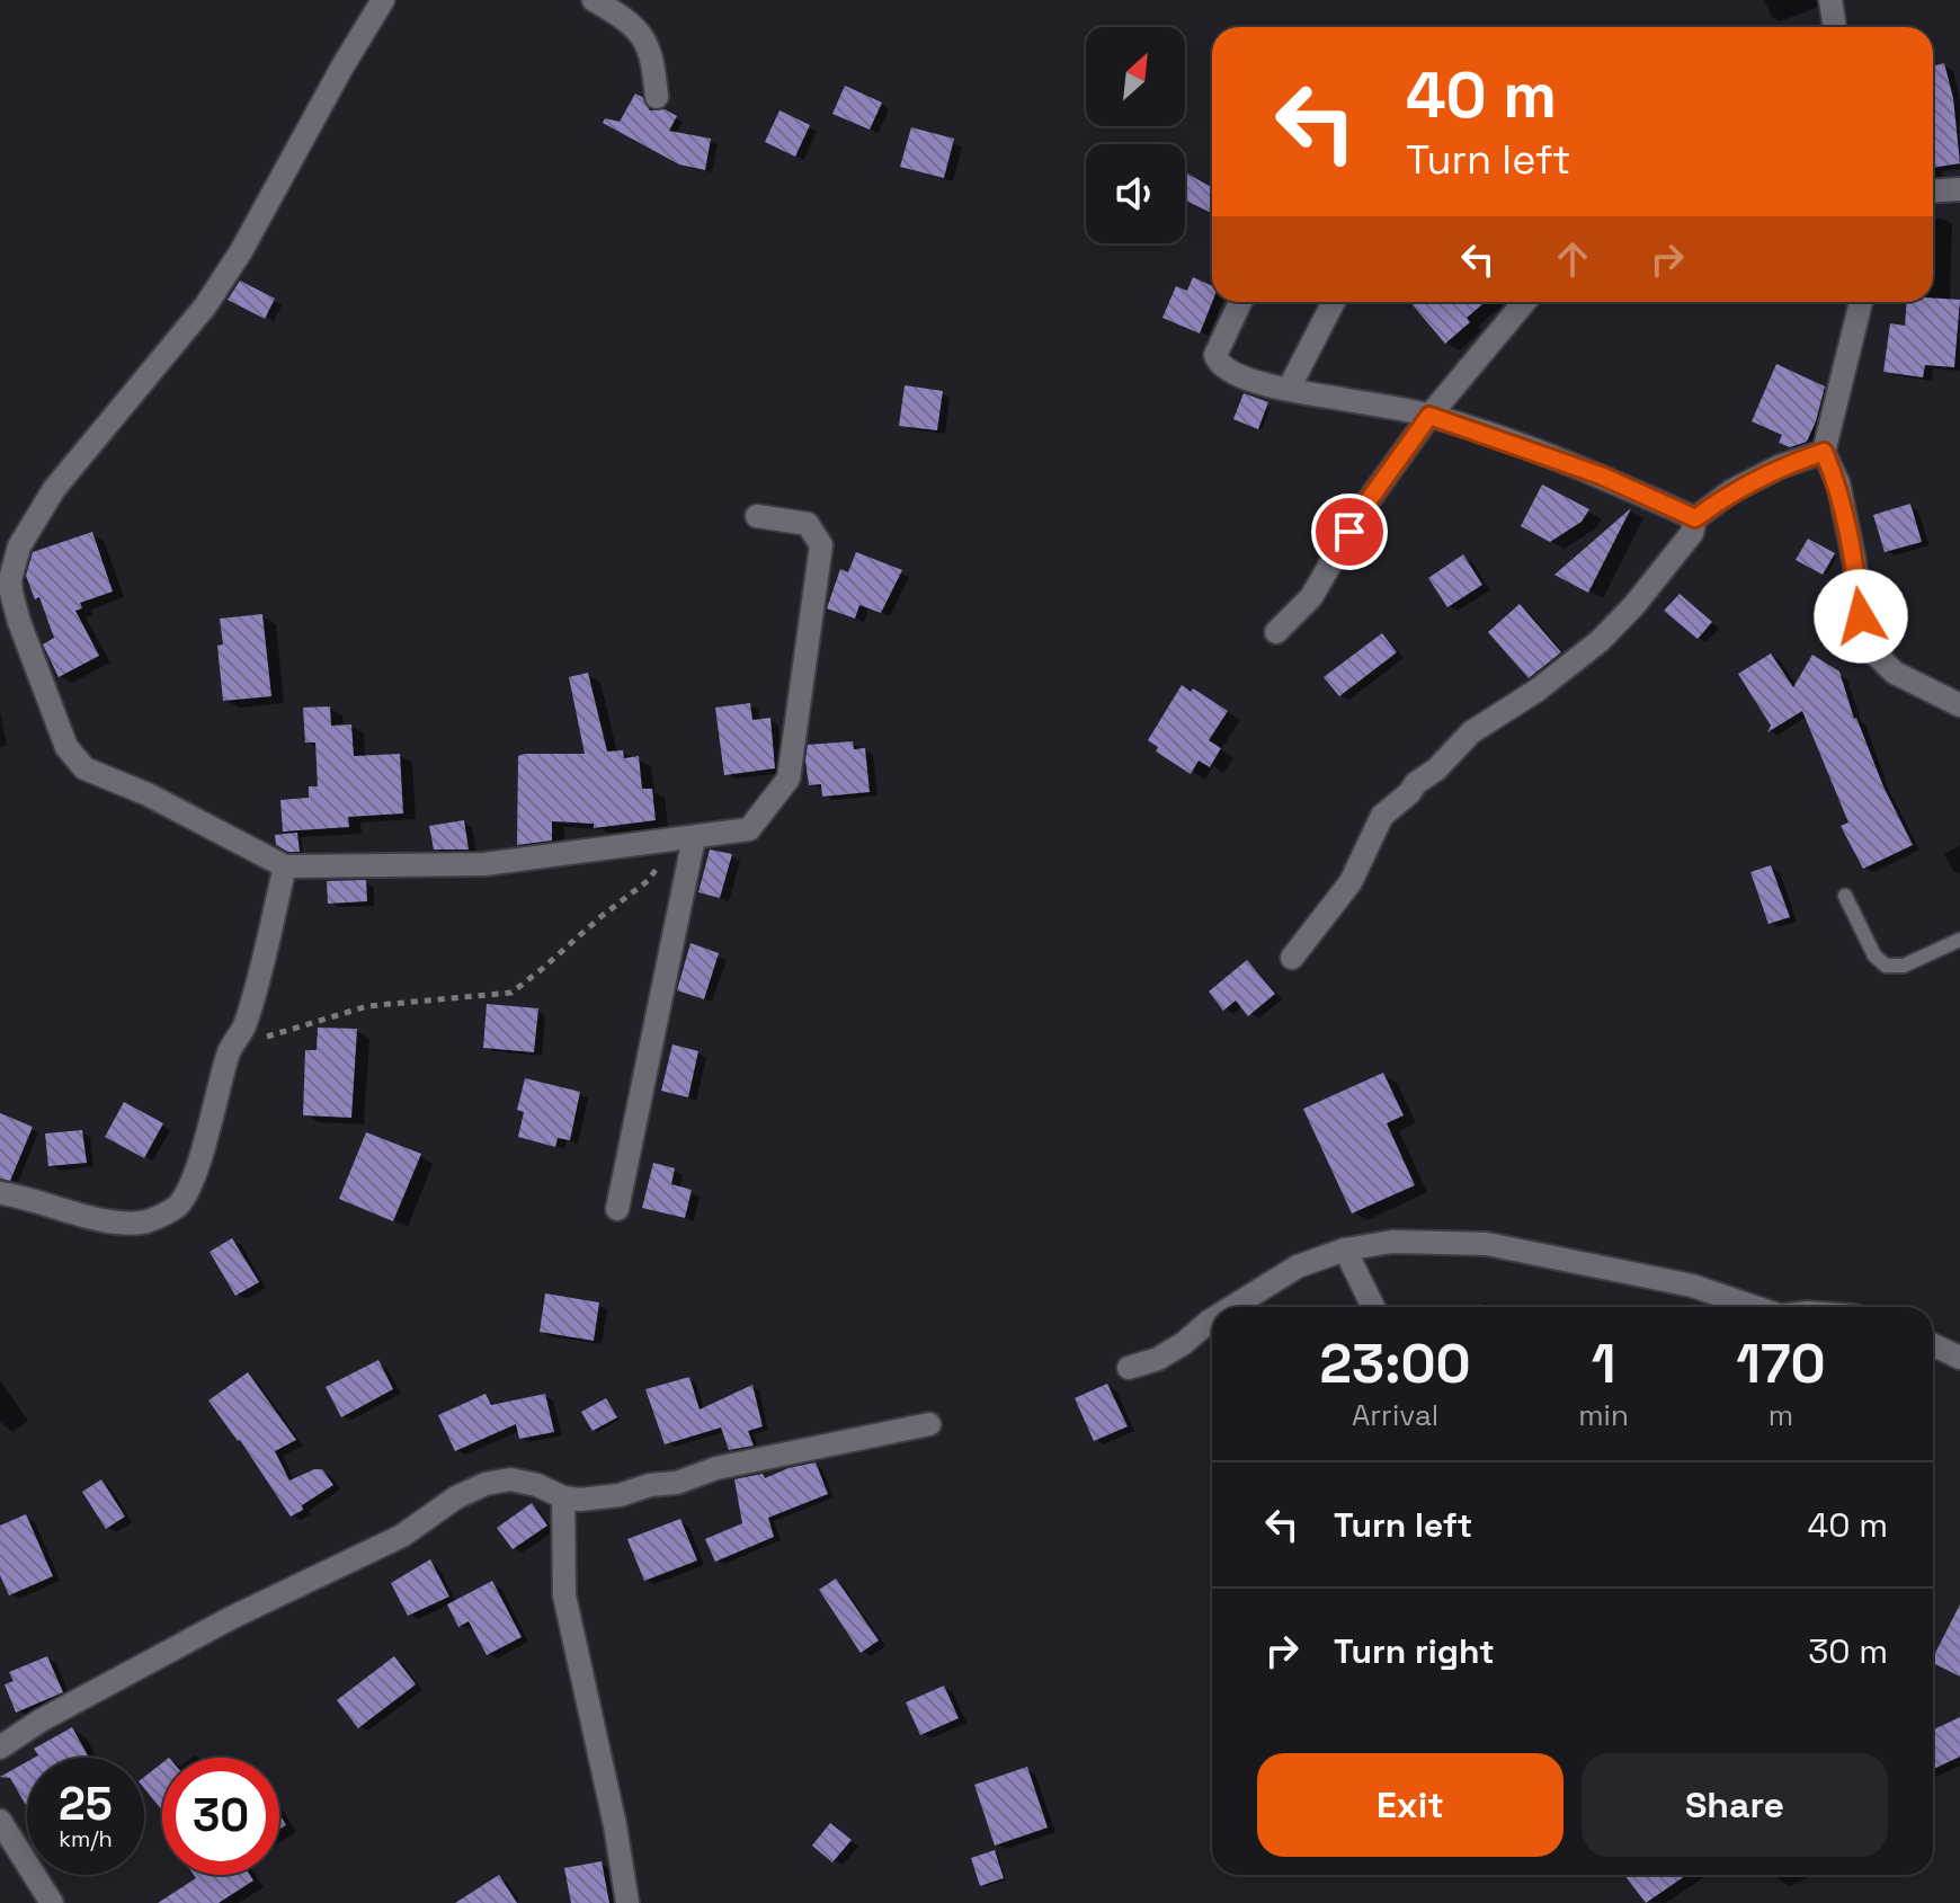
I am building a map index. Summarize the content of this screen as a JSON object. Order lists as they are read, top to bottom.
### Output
{
  "north": "top right",
  "page": {
    "turn": ["40 m", "Turn left"],
    "eta": [
      "23:00",
      "Arrival",
      "1",
      "min",
      "170",
      "m"
    ],
    "list": [
      {
        "name": "Turn left",
        "value": "40 m"
      },
      {
        "name": "Turn right",
        "value": "30 m"
      }
    ],
    "buttons": ["Exit", "Share"],
    "speed": "25 km/h",
    "limit": "30"
  }
}
